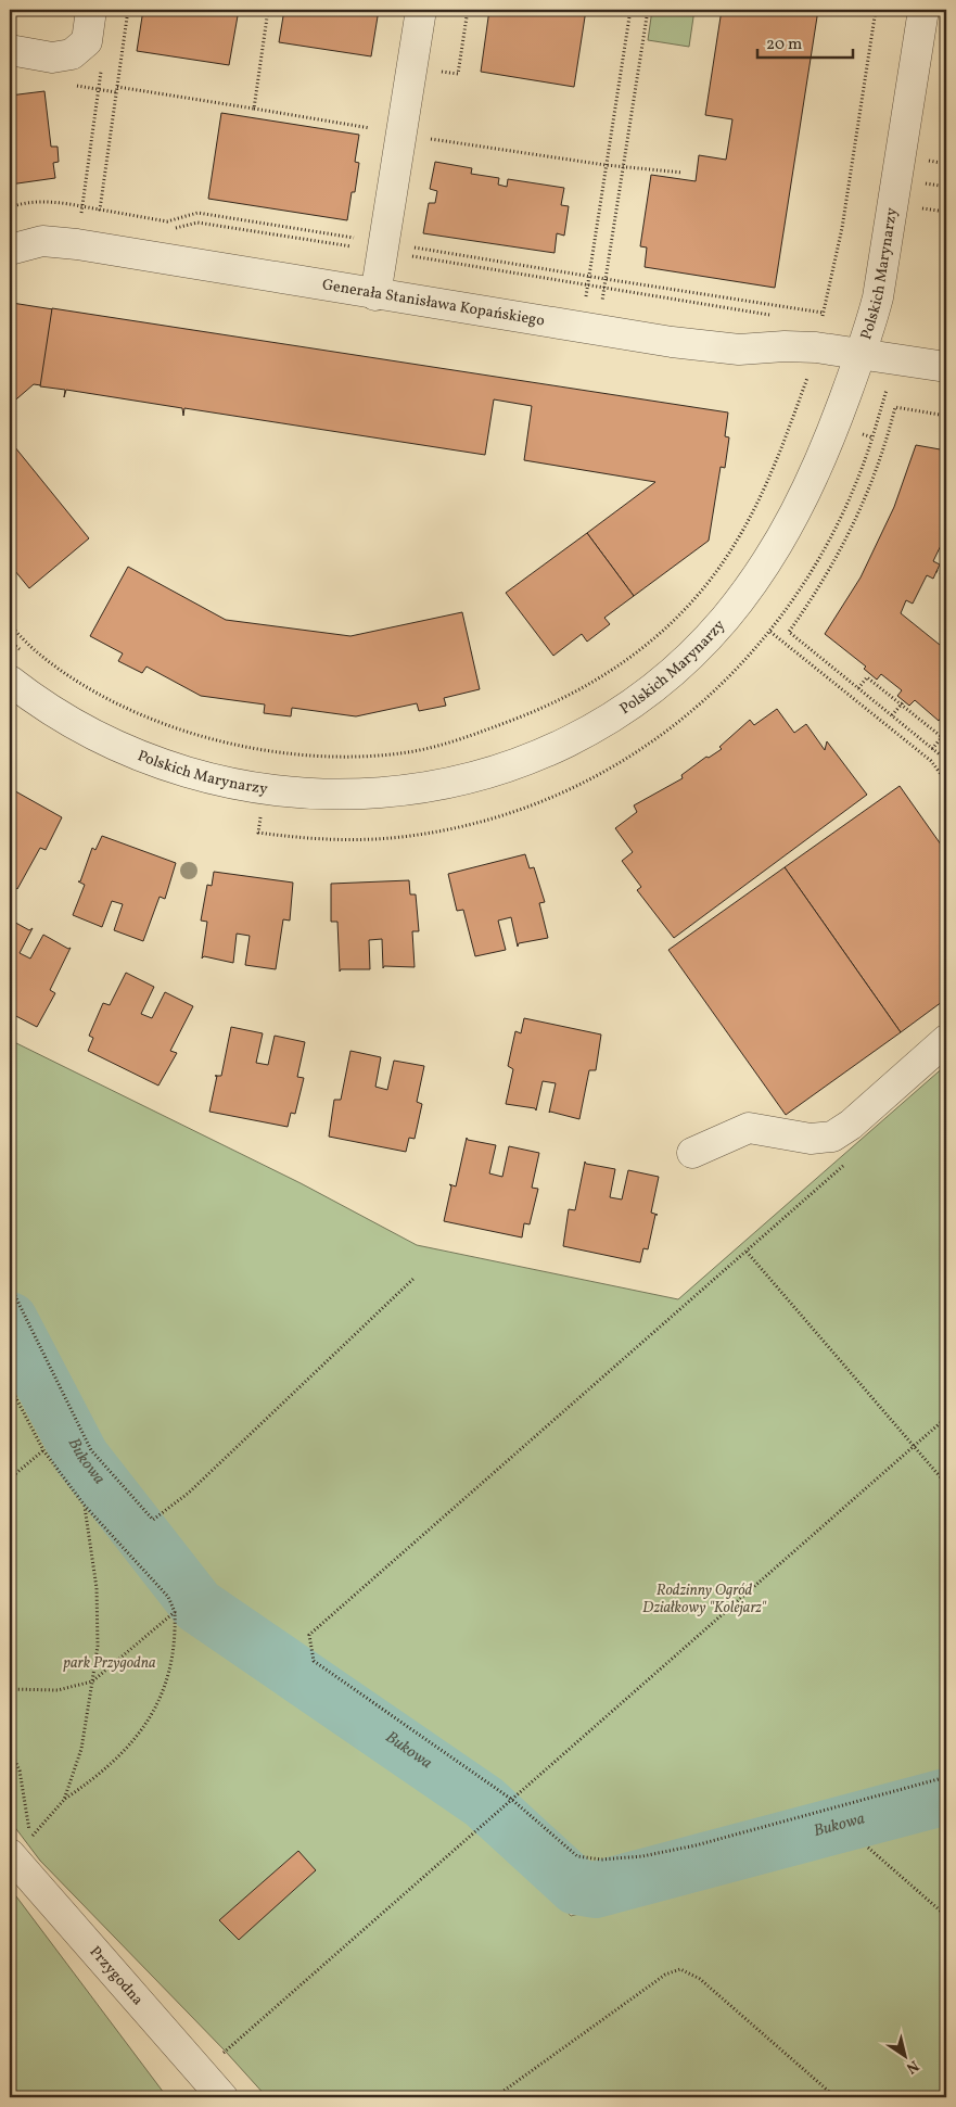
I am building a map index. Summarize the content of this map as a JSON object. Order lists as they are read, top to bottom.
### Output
{
  "streets": {
    "street": ["Polskich Marynarzy", "Generała Stanisława Kopańskiego", "Przygodna"]
  },
  "crossings": [
    ["Polskich Marynarzy", "Generała Stanisława Kopańskiego"]
  ],
  "water": ["Bukowa"],
  "parks": ["Rodzinny Ogród Działkowy \"Kolejarz\"", "park Przygodna"],
  "scale_bar": "20 m",
  "north": "bottom right"
}
